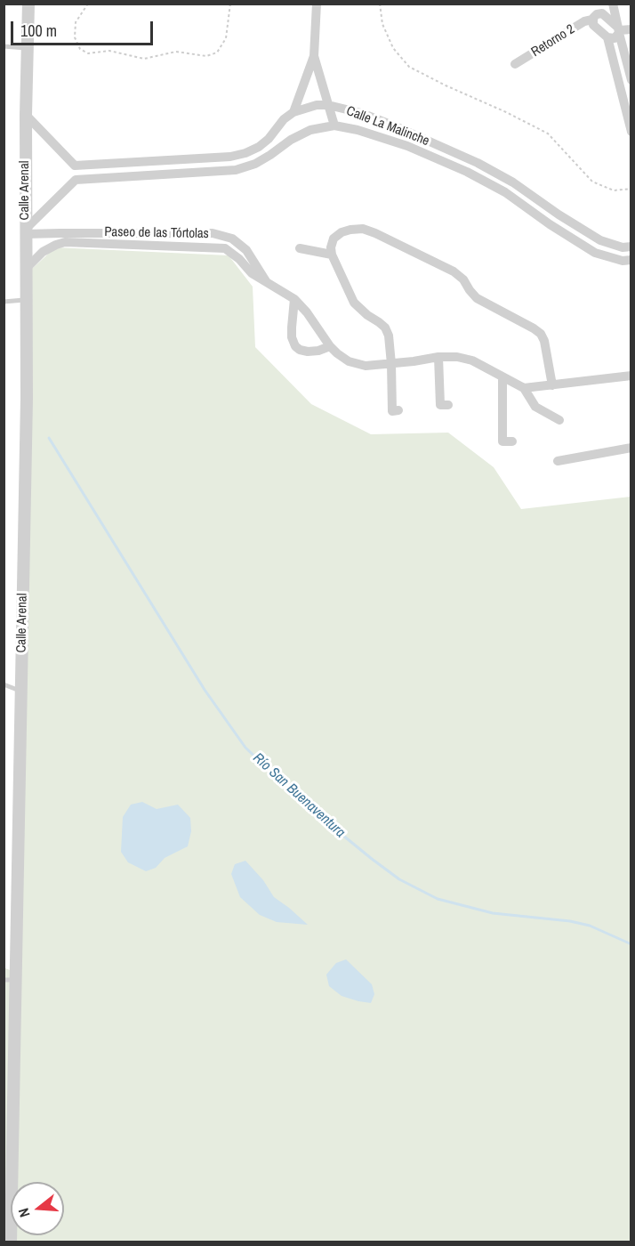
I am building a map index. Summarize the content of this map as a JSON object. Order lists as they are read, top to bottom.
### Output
{
  "streets": {
    "street": [
      "Retorno 2",
      "Calle La Malinche",
      "Calle Arenal",
      "Paseo de las Tórtolas"
    ]
  },
  "crossings": [
    ["Calle Arenal", "Paseo de las Tórtolas"]
  ],
  "water": ["Río San Buenaventura"],
  "scale_bar": "100 m",
  "north": "left"
}
